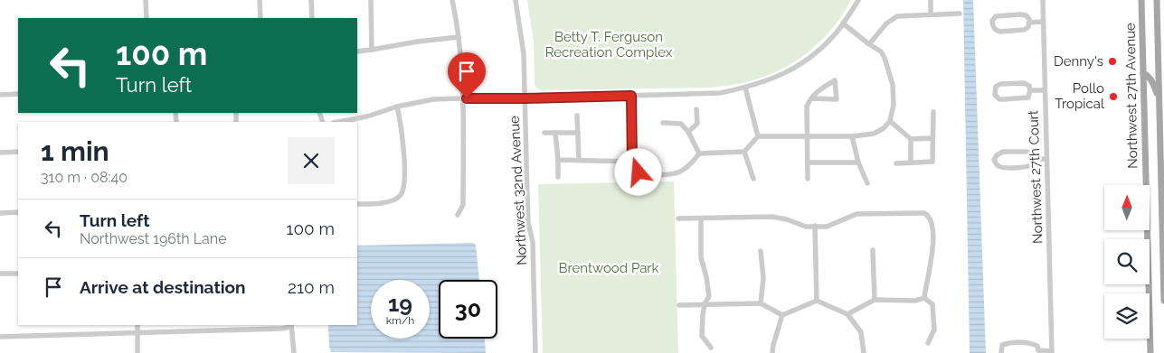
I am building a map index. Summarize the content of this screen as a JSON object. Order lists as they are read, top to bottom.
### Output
{
  "streets": {
    "main road": ["Northwest 27th Avenue"],
    "street": ["Northwest 27th Court", "Northwest 32nd Avenue"]
  },
  "parks": ["Betty T. Ferguson Recreation Complex", "Brentwood Park"],
  "places": ["Denny's", "Pollo Tropical"],
  "north": "top",
  "page": {
    "turn": ["100 m", "Turn left"],
    "heading": ["1 min", "310 m · 08:40"],
    "list": [
      {
        "name": "Turn left",
        "note": "Northwest 196th Lane",
        "value": "100 m"
      },
      {
        "name": "Arrive at destination",
        "value": "210 m"
      }
    ],
    "speed": "19 km/h",
    "limit": "30"
  }
}
